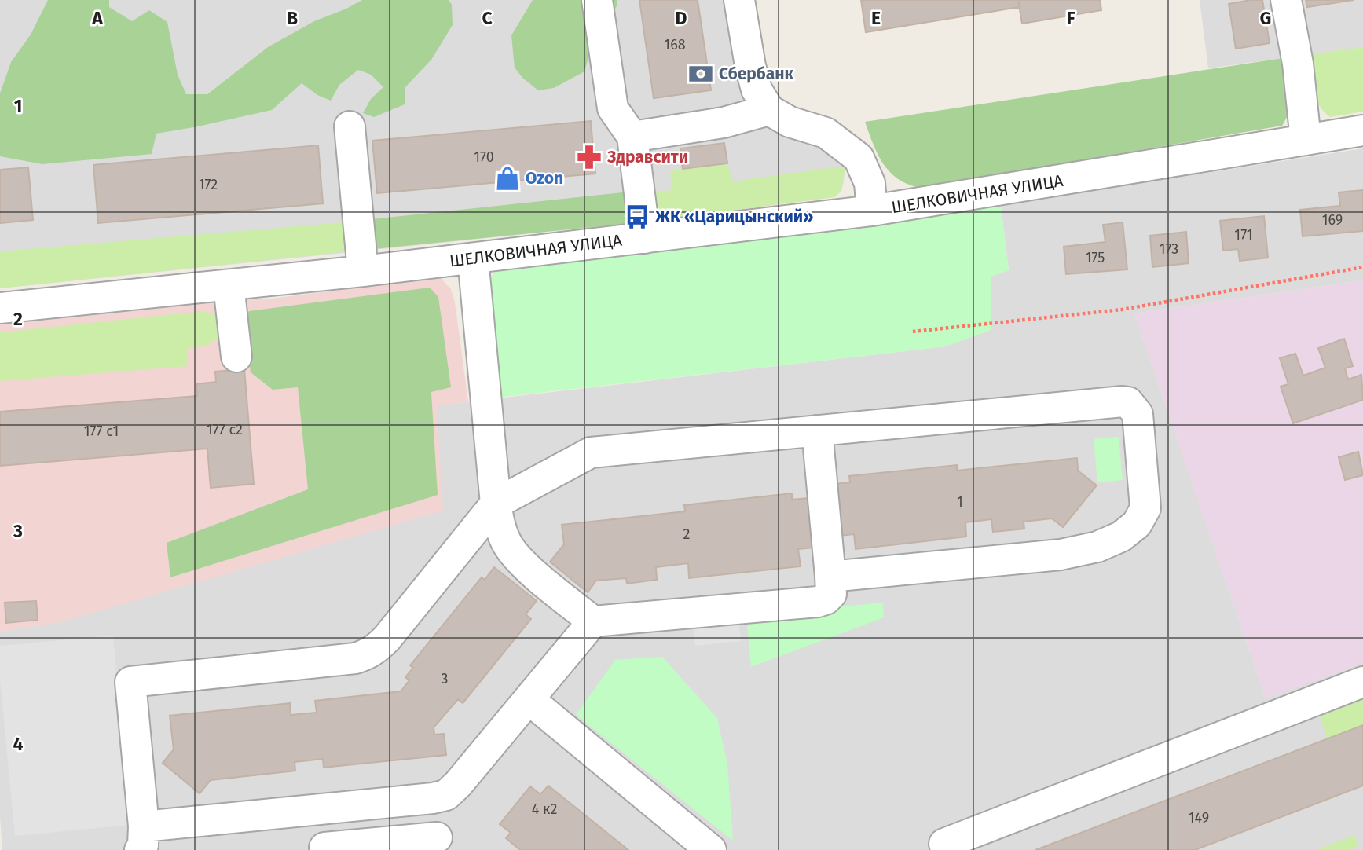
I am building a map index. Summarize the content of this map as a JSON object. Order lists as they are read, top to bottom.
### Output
{
  "streets": {
    "street": ["ШЕЛКОВИЧНАЯ УЛИЦА"]
  },
  "places": {
    "bank": ["Сбербанк"],
    "pharmacy": ["Здравсити"],
    "shop": ["Ozon"],
    "bus stop": ["ЖК «Царицынский»"]
  },
  "house_numbers": [
    "168",
    "170",
    "172",
    "169",
    "171",
    "173",
    "175",
    "177 с2",
    "177 с1",
    "1",
    "2",
    "3",
    "4 к2",
    "149"
  ],
  "grid": {
    "columns": [
      "A",
      "B",
      "C",
      "D",
      "E",
      "F",
      "G"
    ],
    "rows": [
      "1",
      "2",
      "3",
      "4"
    ]
  }
}
